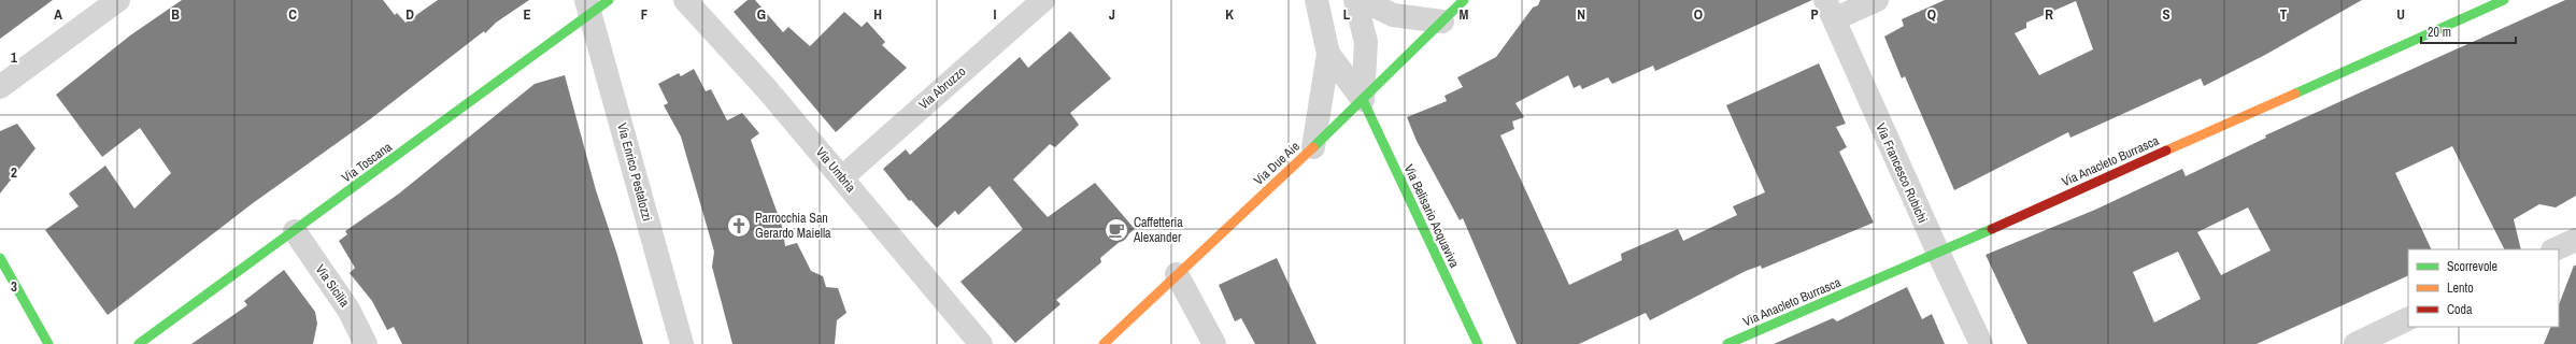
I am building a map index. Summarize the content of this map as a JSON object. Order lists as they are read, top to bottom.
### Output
{
  "streets": {
    "street": [
      "Via Abruzzo",
      "Via Anacleto Burrasca",
      "Via Toscana",
      "Via Due Aie",
      "Via Umbria",
      "Via Enrico Pestalozzi",
      "Via Francesco Rubichi",
      "Via Belisario Acquaviva",
      "Via Sicilia"
    ]
  },
  "crossings": [
    ["Via Abruzzo", "Via Umbria"],
    ["Via Anacleto Burrasca", "Via Francesco Rubichi"],
    ["Via Toscana", "Via Enrico Pestalozzi"],
    ["Via Toscana", "Via Sicilia"],
    ["Via Due Aie", "Via Belisario Acquaviva"]
  ],
  "places": {
    "church": ["Parrocchia San Gerardo Maiella"],
    "cafe": ["Caffetteria Alexander"]
  },
  "legend": ["Scorrevole", "Lento", "Coda"],
  "scale_bar": "20 m",
  "grid": {
    "columns": [
      "A",
      "B",
      "C",
      "D",
      "E",
      "F",
      "G",
      "H",
      "I",
      "J",
      "K",
      "L",
      "M",
      "N",
      "O",
      "P",
      "Q",
      "R",
      "S",
      "T",
      "U"
    ],
    "rows": ["1", "2", "3"]
  }
}
